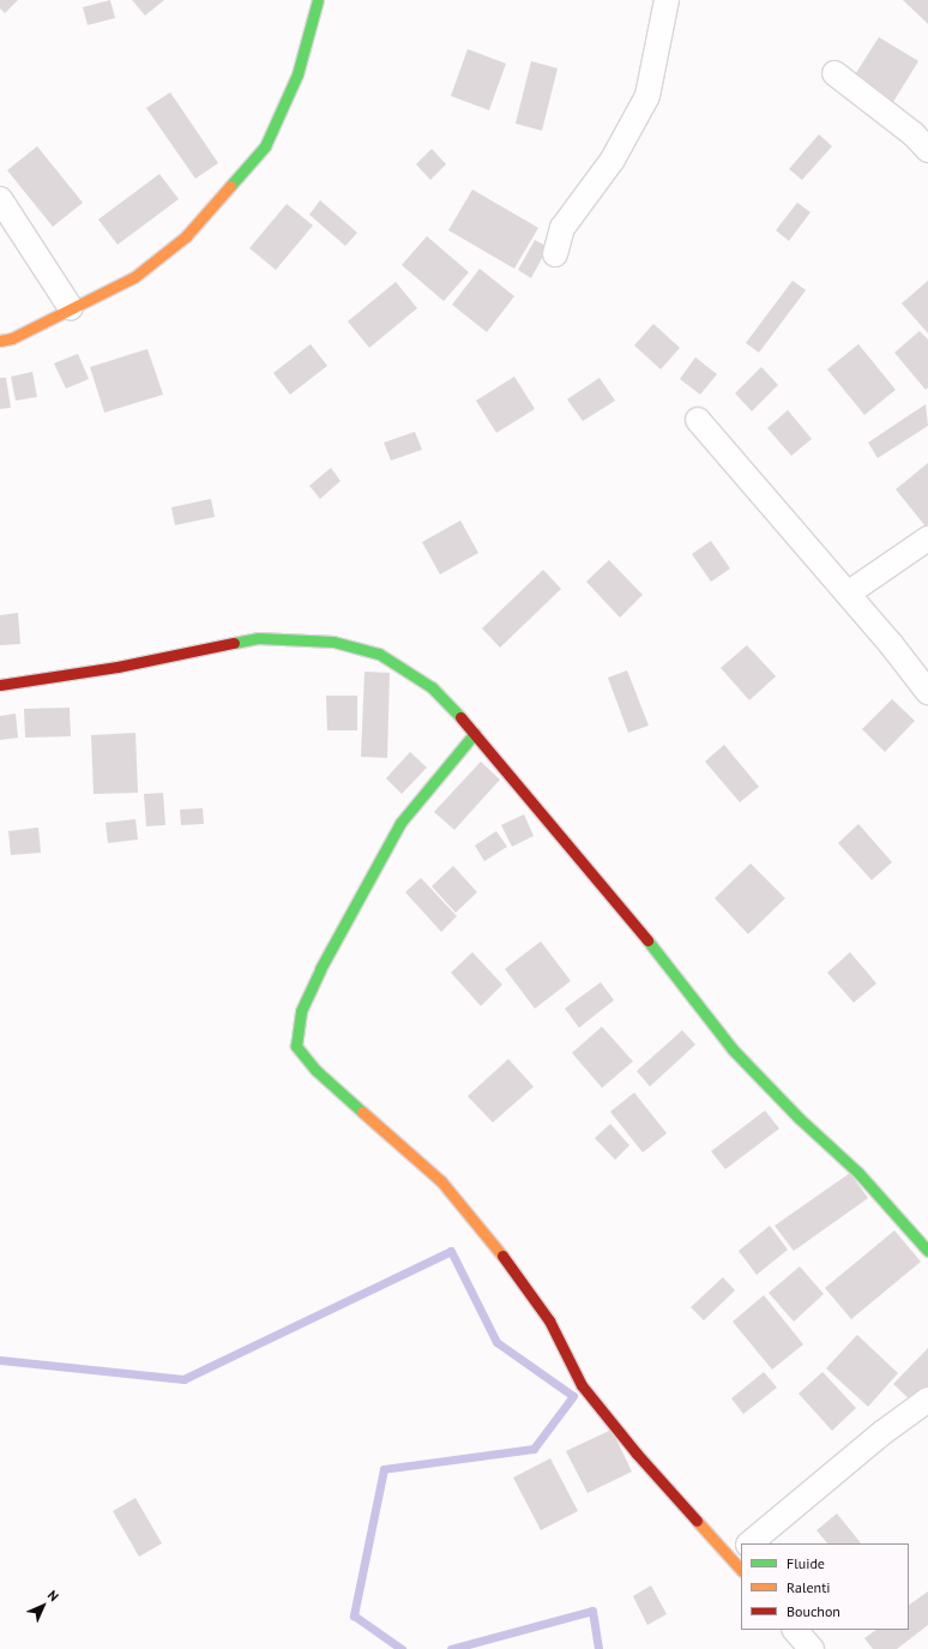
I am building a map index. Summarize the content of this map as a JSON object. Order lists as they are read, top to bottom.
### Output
{
  "legend": ["Fluide", "Ralenti", "Bouchon"],
  "north": "top right"
}
